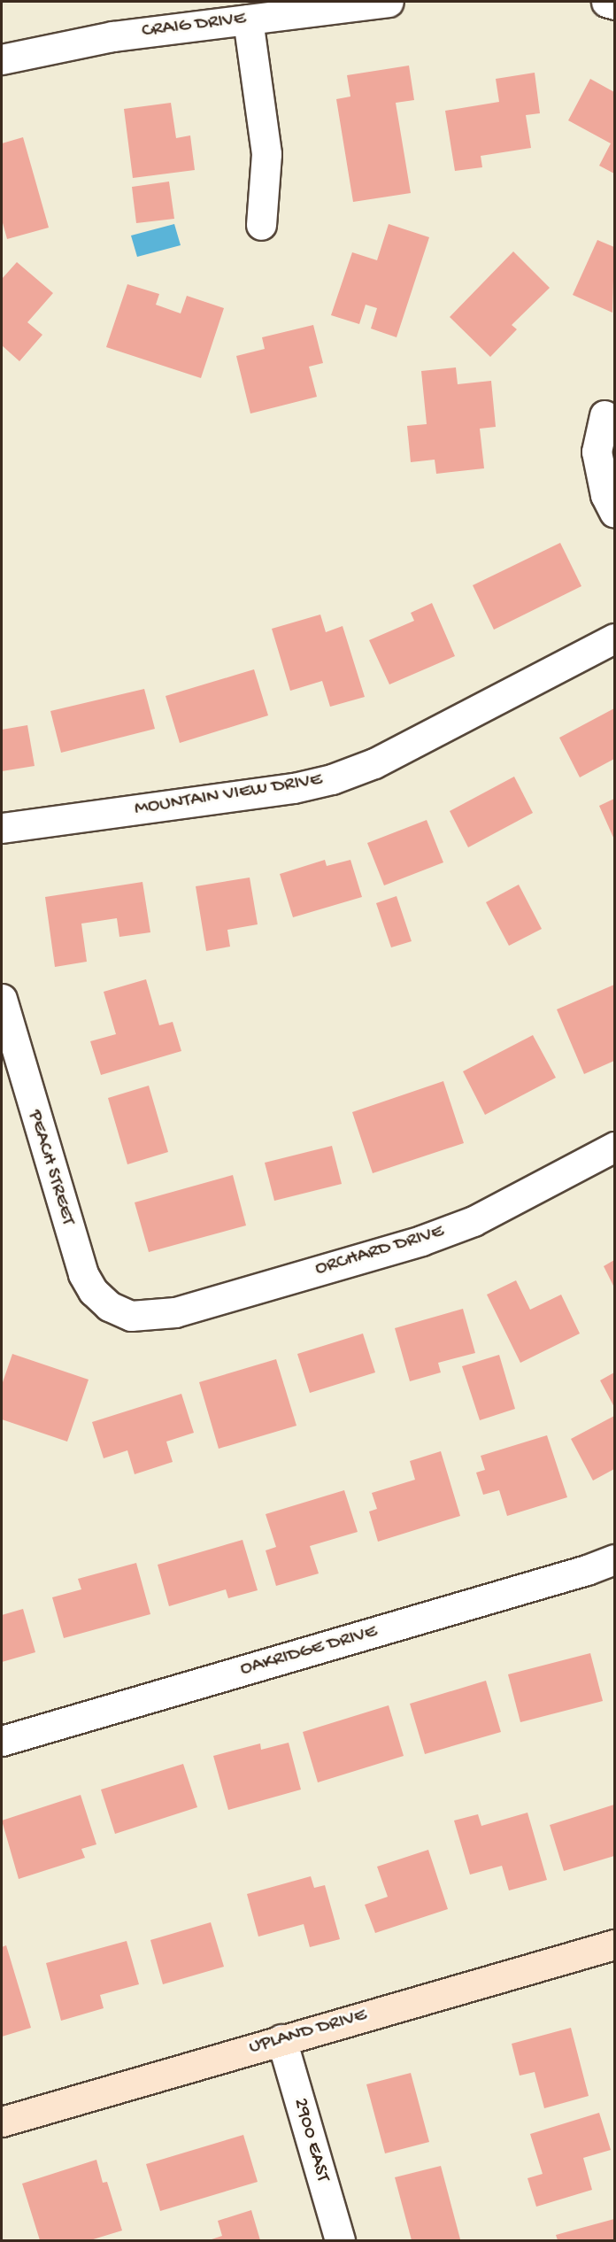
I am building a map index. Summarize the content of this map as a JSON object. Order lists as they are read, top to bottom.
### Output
{
  "streets": {
    "street": [
      "CRAIG DRIVE",
      "MOUNTAIN VIEW DRIVE",
      "PEACH STREET",
      "ORCHARD DRIVE",
      "OAKRIDGE DRIVE",
      "UPLAND DRIVE",
      "2900 EAST"
    ]
  },
  "crossings": [
    ["PEACH STREET", "ORCHARD DRIVE"],
    ["UPLAND DRIVE", "2900 EAST"]
  ]
}
